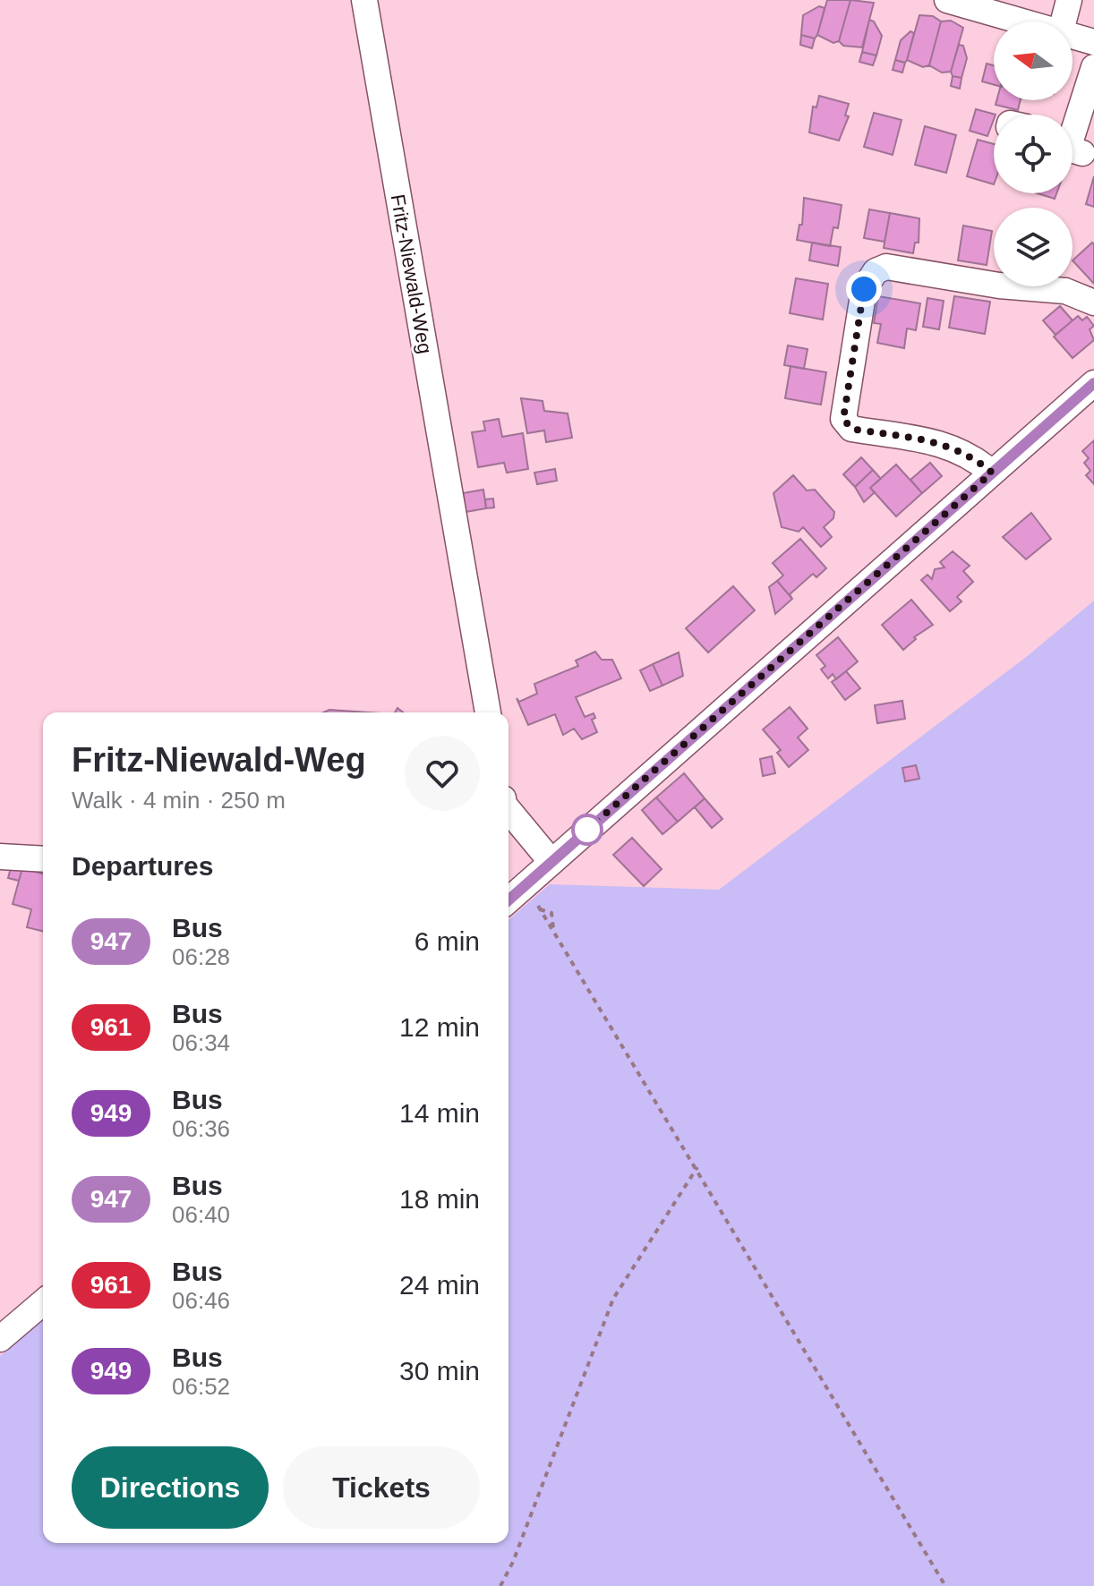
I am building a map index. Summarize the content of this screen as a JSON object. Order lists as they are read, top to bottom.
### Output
{
  "streets": {
    "street": ["Fritz-Niewald-Weg"]
  },
  "lines": ["bus line 947"],
  "north": "left",
  "page": {
    "heading": [
      ["Fritz-Niewald-Weg", "Walk · 4 min · 250 m"],
      "Departures"
    ],
    "list": [
      {
        "mark": "947",
        "name": "Bus",
        "note": "06:28",
        "value": "6 min"
      },
      {
        "mark": "961",
        "name": "Bus",
        "note": "06:34",
        "value": "12 min"
      },
      {
        "mark": "949",
        "name": "Bus",
        "note": "06:36",
        "value": "14 min"
      },
      {
        "mark": "947",
        "name": "Bus",
        "note": "06:40",
        "value": "18 min"
      },
      {
        "mark": "961",
        "name": "Bus",
        "note": "06:46",
        "value": "24 min"
      },
      {
        "mark": "949",
        "name": "Bus",
        "note": "06:52",
        "value": "30 min"
      }
    ],
    "buttons": ["Directions", "Tickets"]
  }
}
